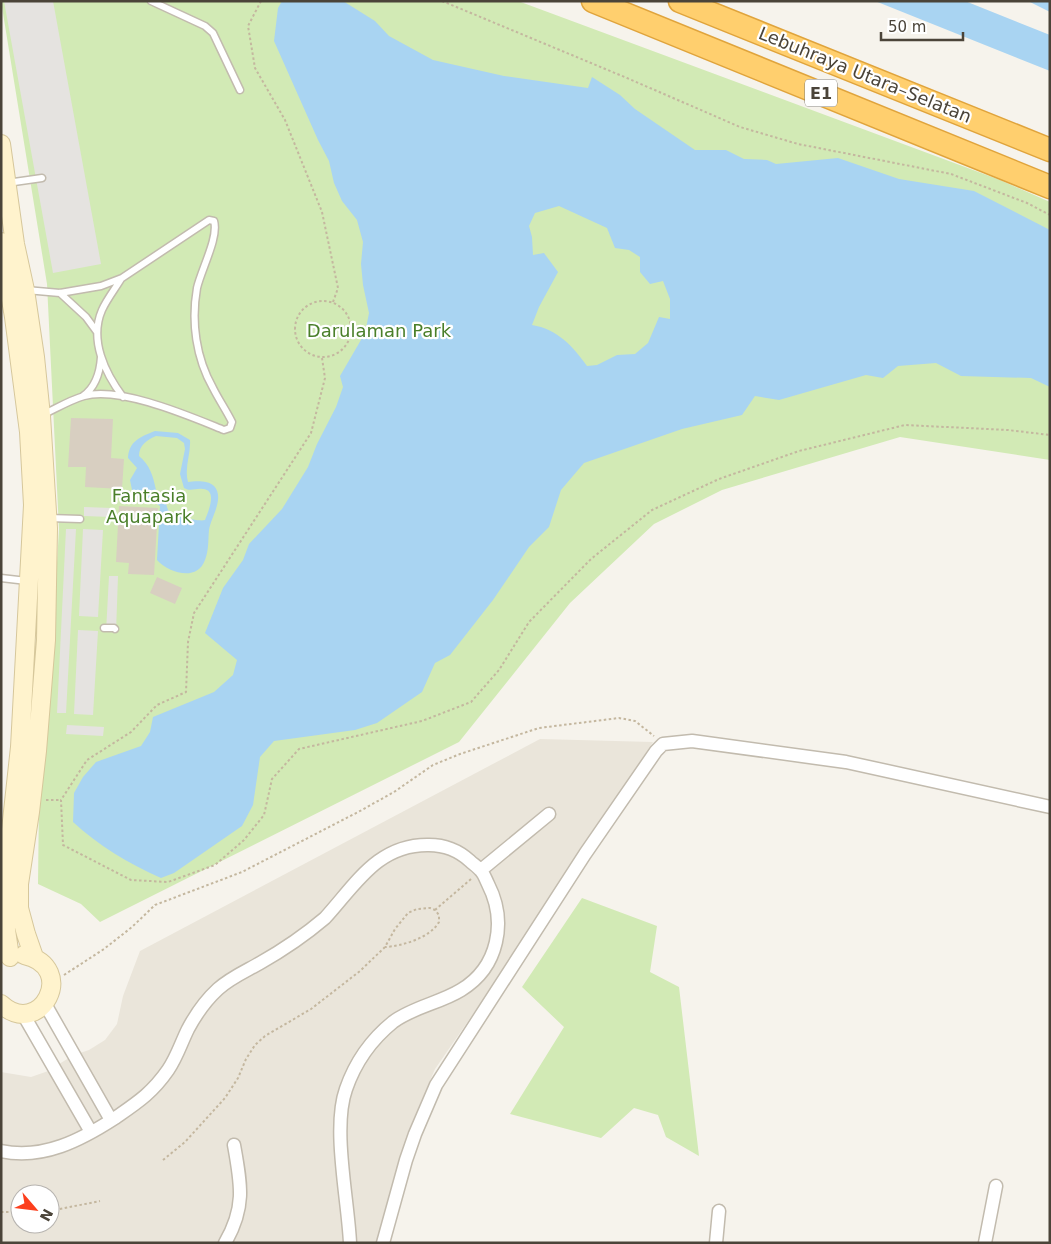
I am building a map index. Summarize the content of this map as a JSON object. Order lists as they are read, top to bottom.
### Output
{
  "streets": {
    "highway": ["Lebuhraya Utara–Selatan", "E1"]
  },
  "parks": ["Darulaman Park", "Fantasia Aquapark"],
  "scale_bar": "50 m",
  "north": "bottom right"
}
